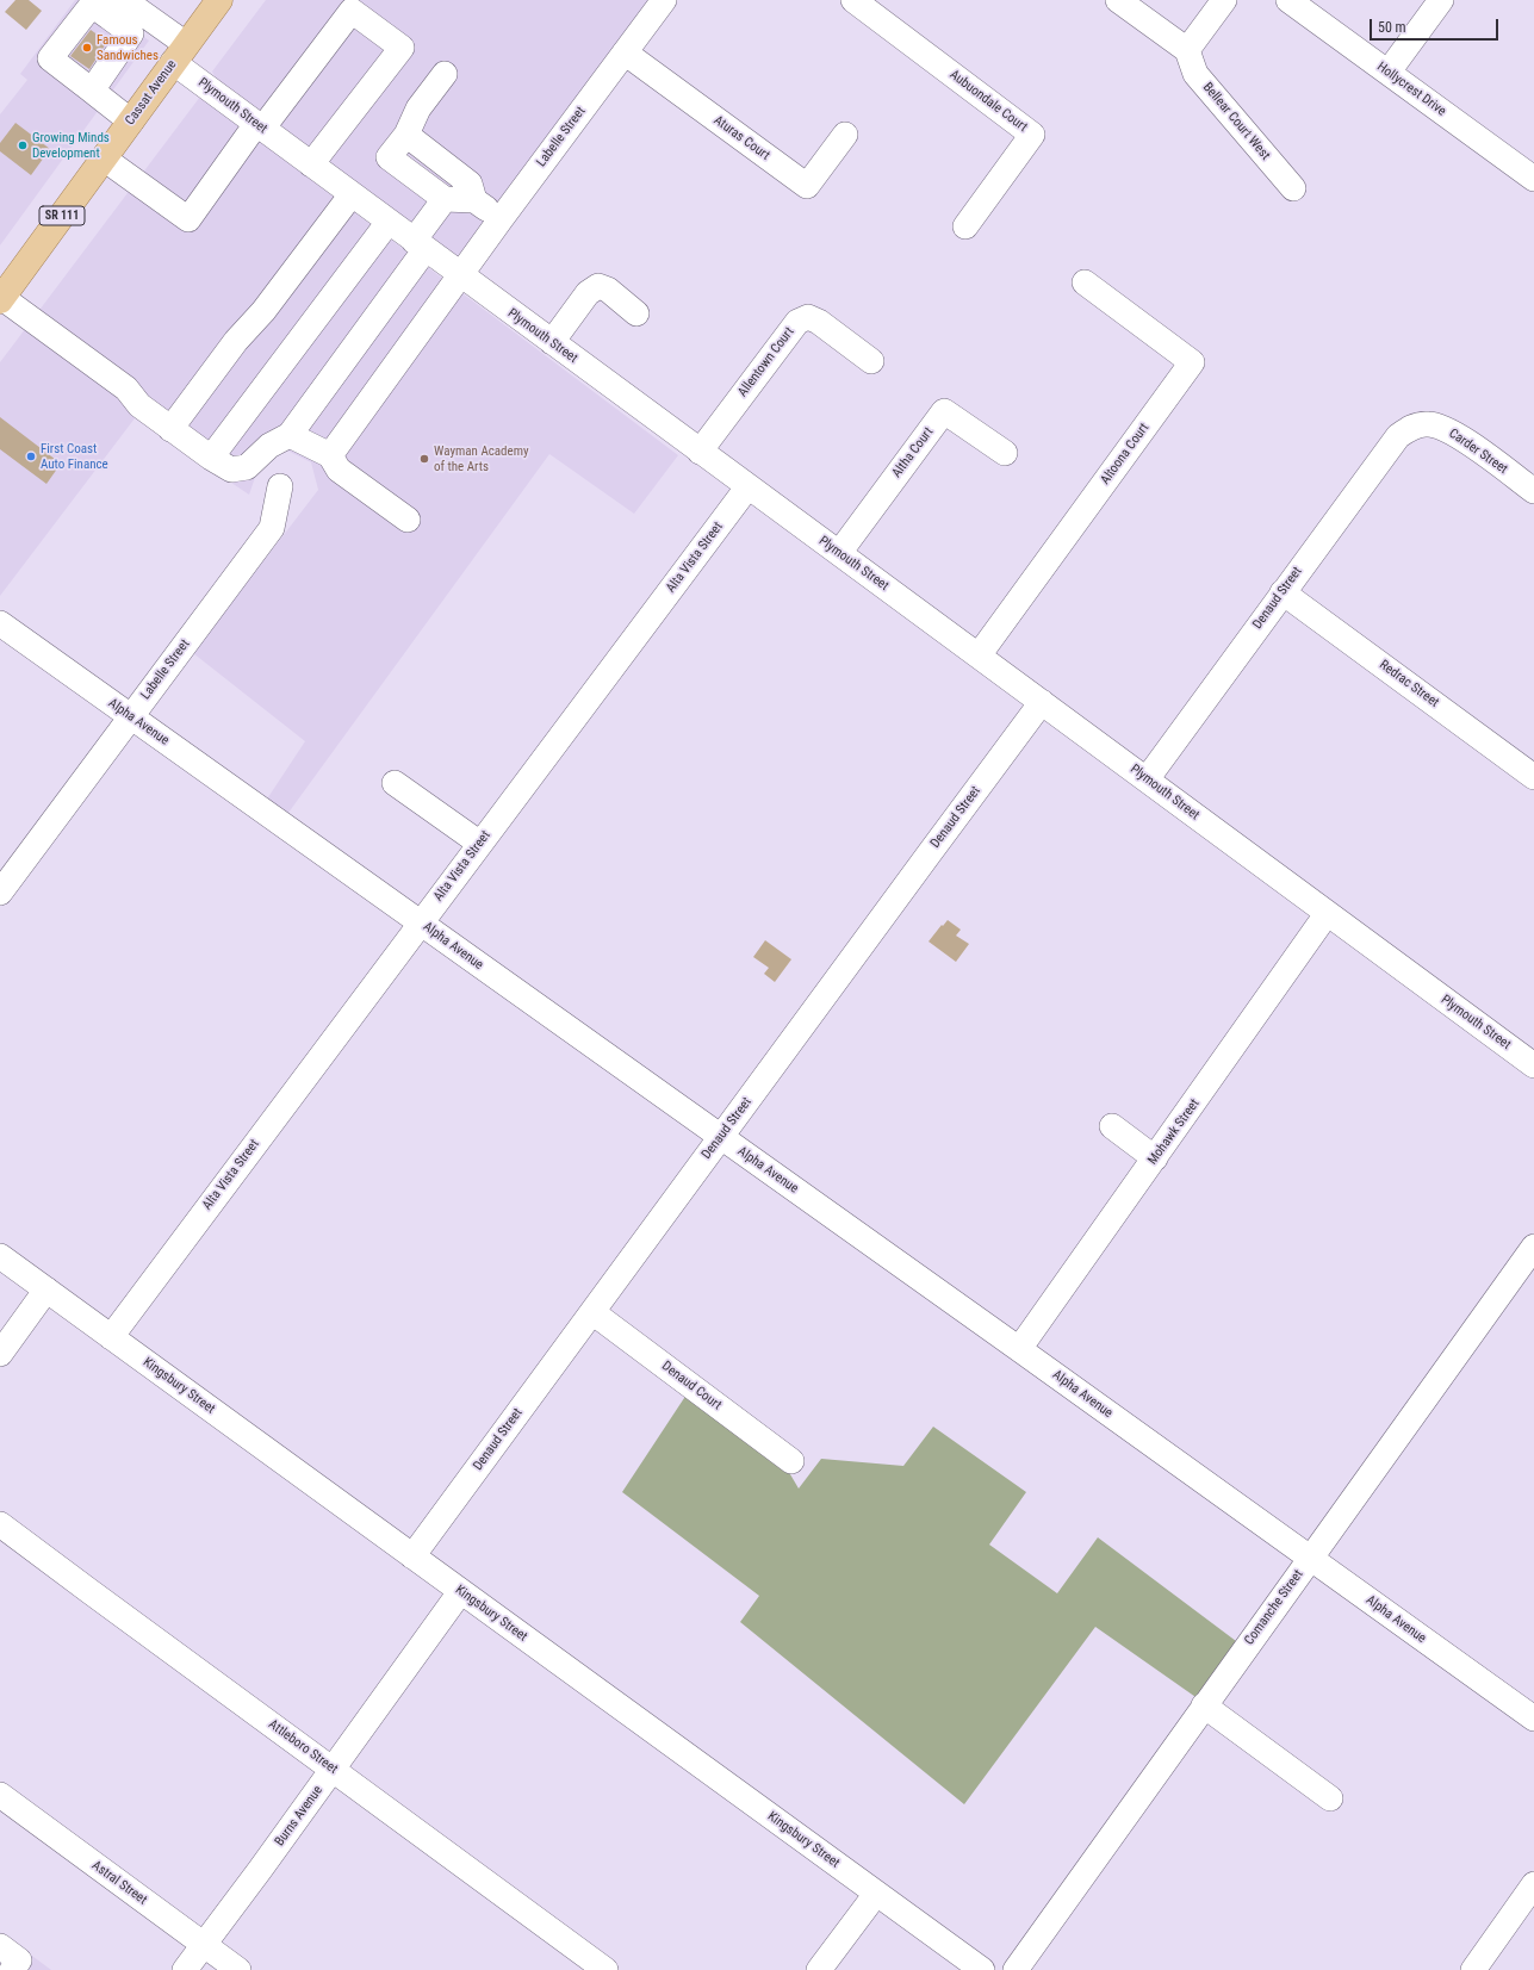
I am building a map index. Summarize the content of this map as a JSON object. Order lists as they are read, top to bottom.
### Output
{
  "streets": {
    "main road": ["Cassat Avenue", "SR 111"],
    "street": [
      "Hollycrest Drive",
      "Aubuondale Court",
      "Plymouth Street",
      "Bellear Court West",
      "Labelle Street",
      "Aturas Court",
      "Allentown Court",
      "Carder Street",
      "Altha Court",
      "Altoona Court",
      "Alta Vista Street",
      "Denaud Street",
      "Redrac Street",
      "Alpha Avenue",
      "Mohawk Street",
      "Kingsbury Street",
      "Denaud Court",
      "Comanche Street",
      "Attleboro Street",
      "Burns Avenue",
      "Astral Street"
    ]
  },
  "crossings": [
    ["Cassat Avenue", "Plymouth Street"],
    ["Plymouth Street", "Labelle Street"],
    ["Plymouth Street", "Allentown Court"],
    ["Plymouth Street", "Altha Court"],
    ["Plymouth Street", "Altoona Court"],
    ["Plymouth Street", "Alta Vista Street"],
    ["Plymouth Street", "Denaud Street"],
    ["Plymouth Street", "Mohawk Street"],
    ["Labelle Street", "Aturas Court"],
    ["Labelle Street", "Alpha Avenue"],
    ["Carder Street", "Denaud Street"],
    ["Alta Vista Street", "Alpha Avenue"],
    ["Alta Vista Street", "Kingsbury Street"],
    ["Denaud Street", "Redrac Street"],
    ["Denaud Street", "Alpha Avenue"],
    ["Denaud Street", "Kingsbury Street"],
    ["Denaud Street", "Denaud Court"],
    ["Alpha Avenue", "Mohawk Street"],
    ["Alpha Avenue", "Comanche Street"],
    ["Kingsbury Street", "Burns Avenue"],
    ["Attleboro Street", "Burns Avenue"],
    ["Burns Avenue", "Astral Street"]
  ],
  "places": [
    "Famous Sandwiches",
    "Growing Minds Development",
    "First Coast Auto Finance",
    "Wayman Academy of the Arts"
  ],
  "scale_bar": "50 m"
}
